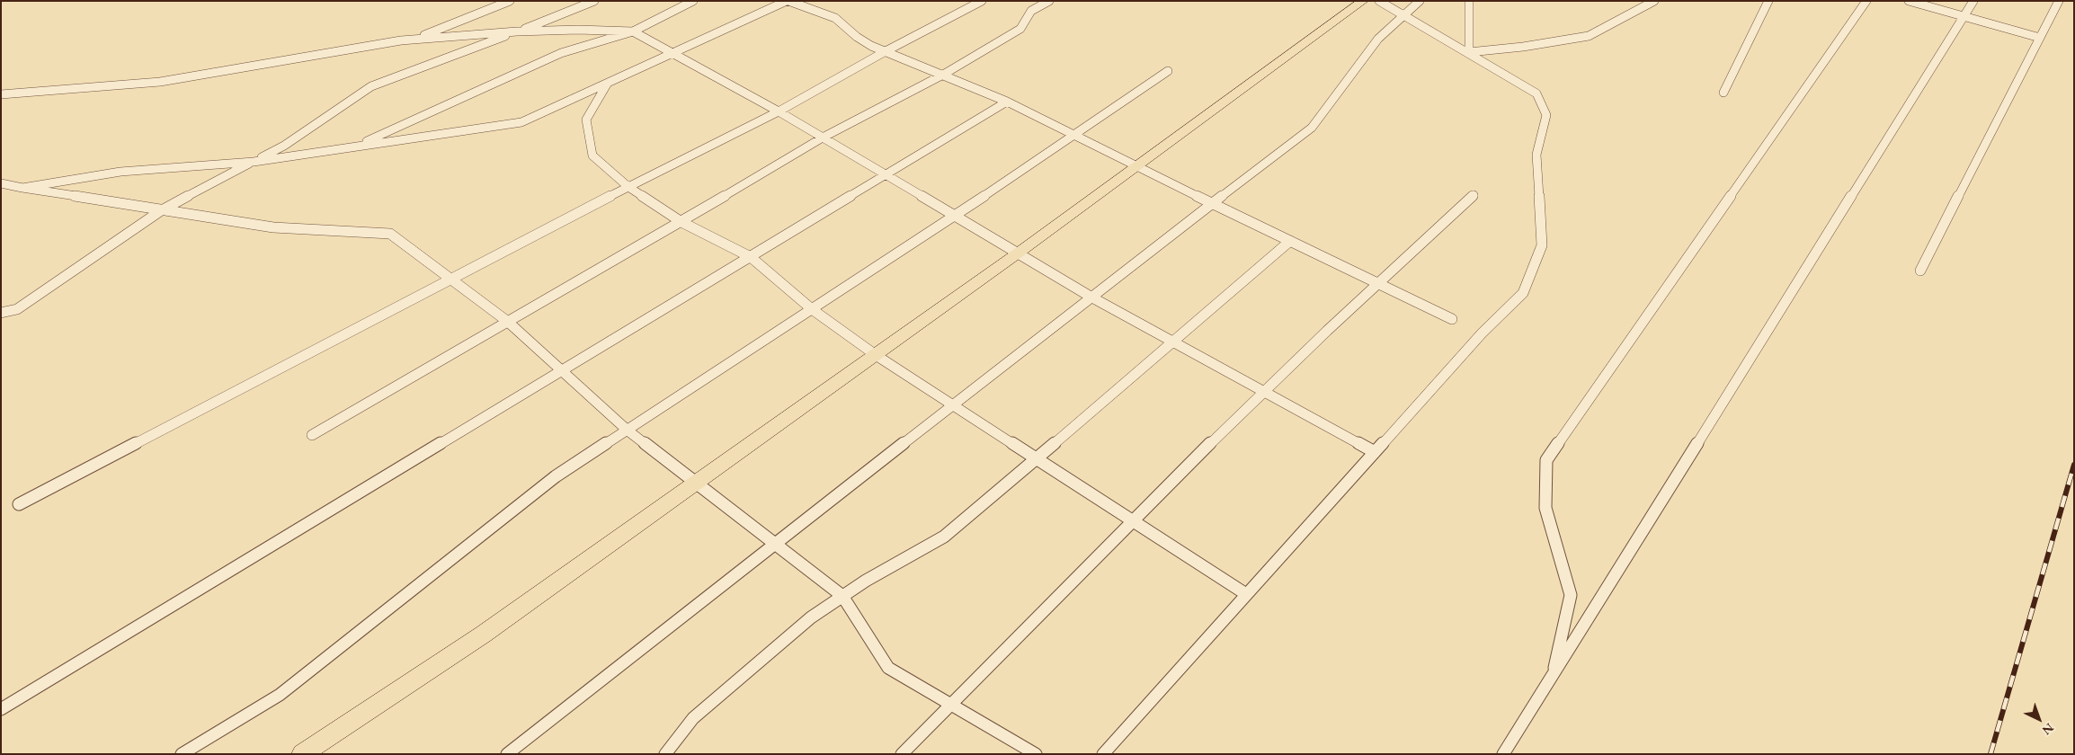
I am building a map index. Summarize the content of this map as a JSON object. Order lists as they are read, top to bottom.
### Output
{
  "north": "bottom right"
}
